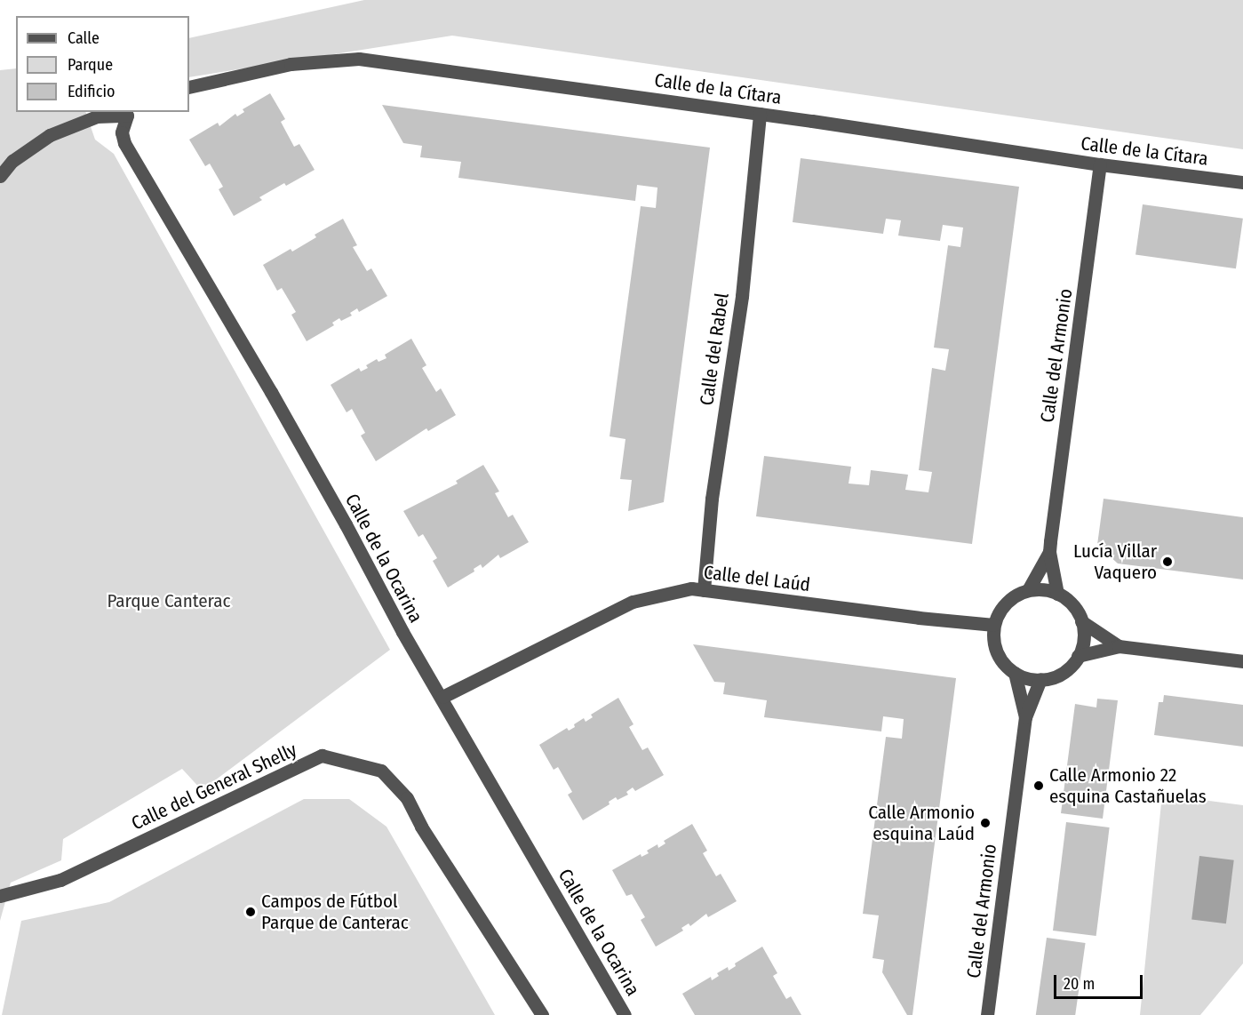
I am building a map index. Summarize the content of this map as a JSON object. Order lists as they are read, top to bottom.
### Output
{
  "streets": {
    "street": [
      "Calle de la Cítara",
      "Calle del Rabel",
      "Calle del Armonio",
      "Calle de la Ocarina",
      "Calle del Laúd",
      "Calle del General Shelly"
    ]
  },
  "crossings": [
    ["Calle de la Cítara", "Calle del Rabel"],
    ["Calle de la Cítara", "Calle del Armonio"],
    ["Calle del Rabel", "Calle del Laúd"],
    ["Calle del Armonio", "Calle del Laúd"],
    ["Calle de la Ocarina", "Calle del Laúd"]
  ],
  "parks": ["Parque Canterac"],
  "places": [
    "Lucía Villar Vaquero",
    "Calle Armonio 22 esquina Castañuelas",
    "Calle Armonio esquina Laúd",
    "Campos de Fútbol Parque de Canterac"
  ],
  "legend": ["Calle", "Parque", "Edificio"],
  "scale_bar": "20 m"
}
